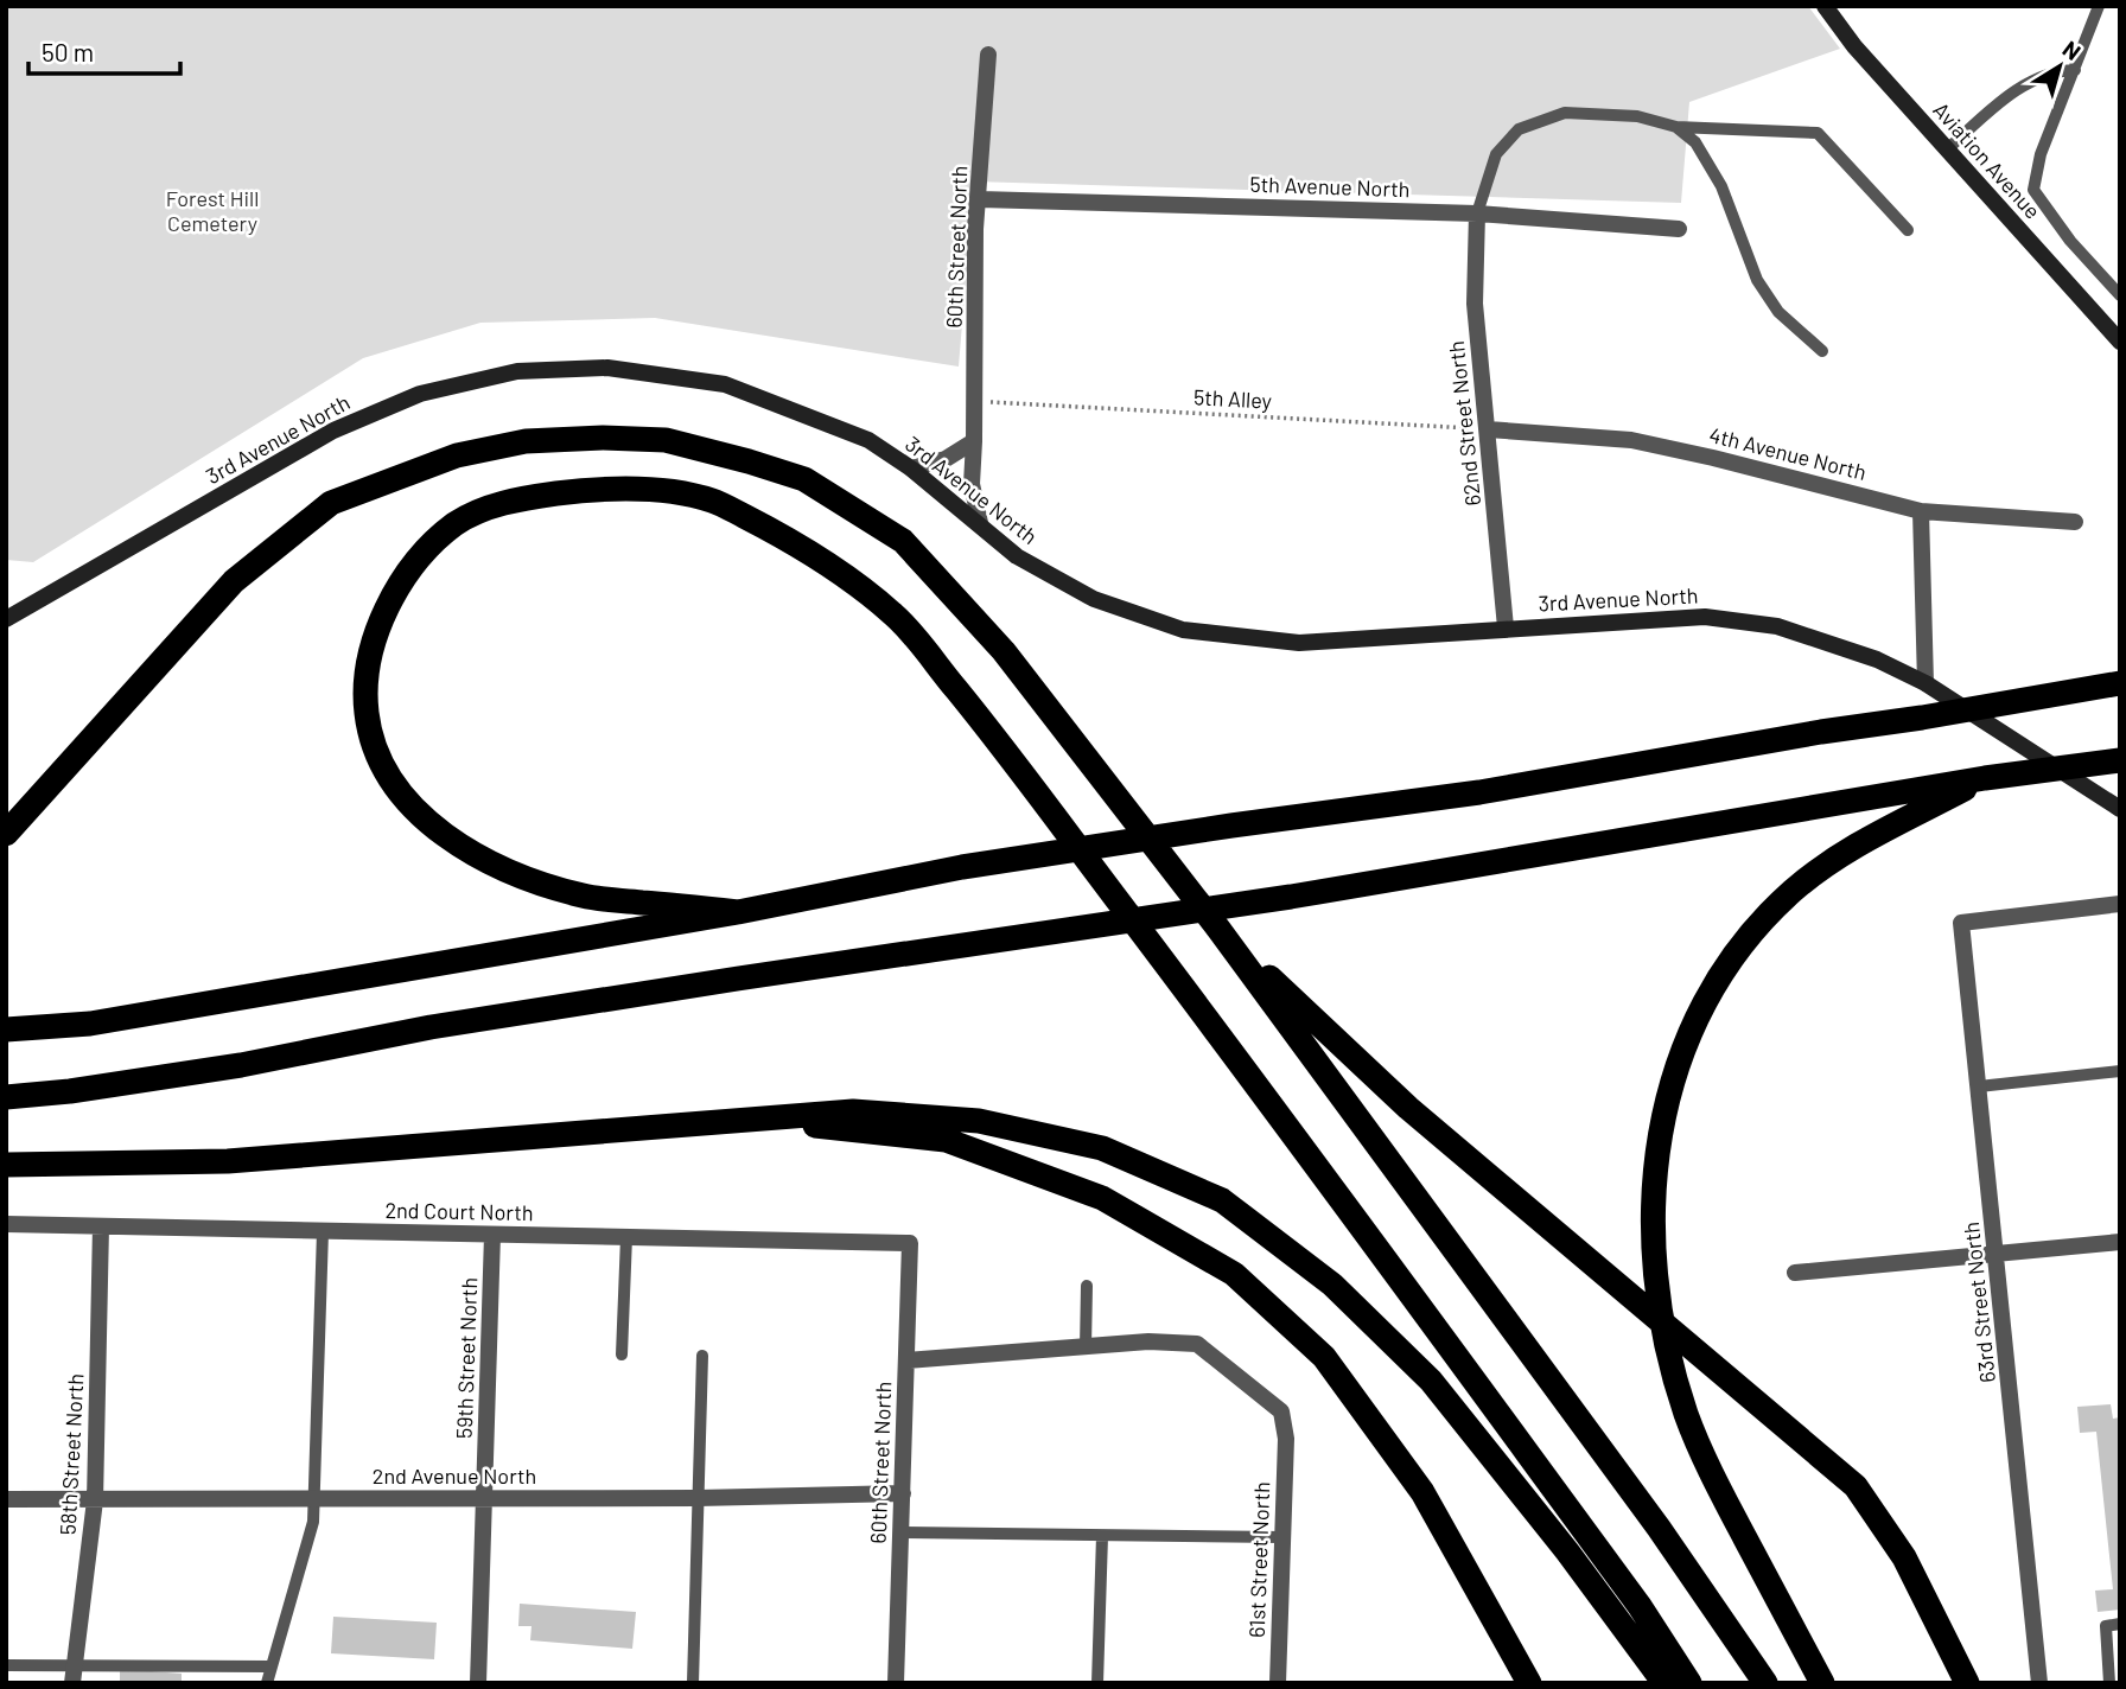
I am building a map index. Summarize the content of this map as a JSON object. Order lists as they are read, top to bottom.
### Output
{
  "streets": {
    "street": [
      "Aviation Avenue",
      "5th Avenue North",
      "60th Street North",
      "62nd Street North",
      "3rd Avenue North",
      "4th Avenue North",
      "2nd Court North",
      "63rd Street North",
      "59th Street North",
      "58th Street North",
      "2nd Avenue North",
      "61st Street North"
    ],
    "path": ["5th Alley"]
  },
  "crossings": [
    ["5th Avenue North", "60th Street North"],
    ["5th Avenue North", "62nd Street North"],
    ["60th Street North", "5th Alley"],
    ["60th Street North", "3rd Avenue North"],
    ["60th Street North", "2nd Court North"],
    ["60th Street North", "2nd Avenue North"],
    ["5th Alley", "62nd Street North"],
    ["5th Alley", "4th Avenue North"],
    ["62nd Street North", "3rd Avenue North"],
    ["62nd Street North", "4th Avenue North"],
    ["2nd Court North", "59th Street North"],
    ["2nd Court North", "58th Street North"],
    ["59th Street North", "2nd Avenue North"],
    ["58th Street North", "2nd Avenue North"]
  ],
  "parks": ["Forest Hill Cemetery"],
  "scale_bar": "50 m",
  "north": "top right"
}
